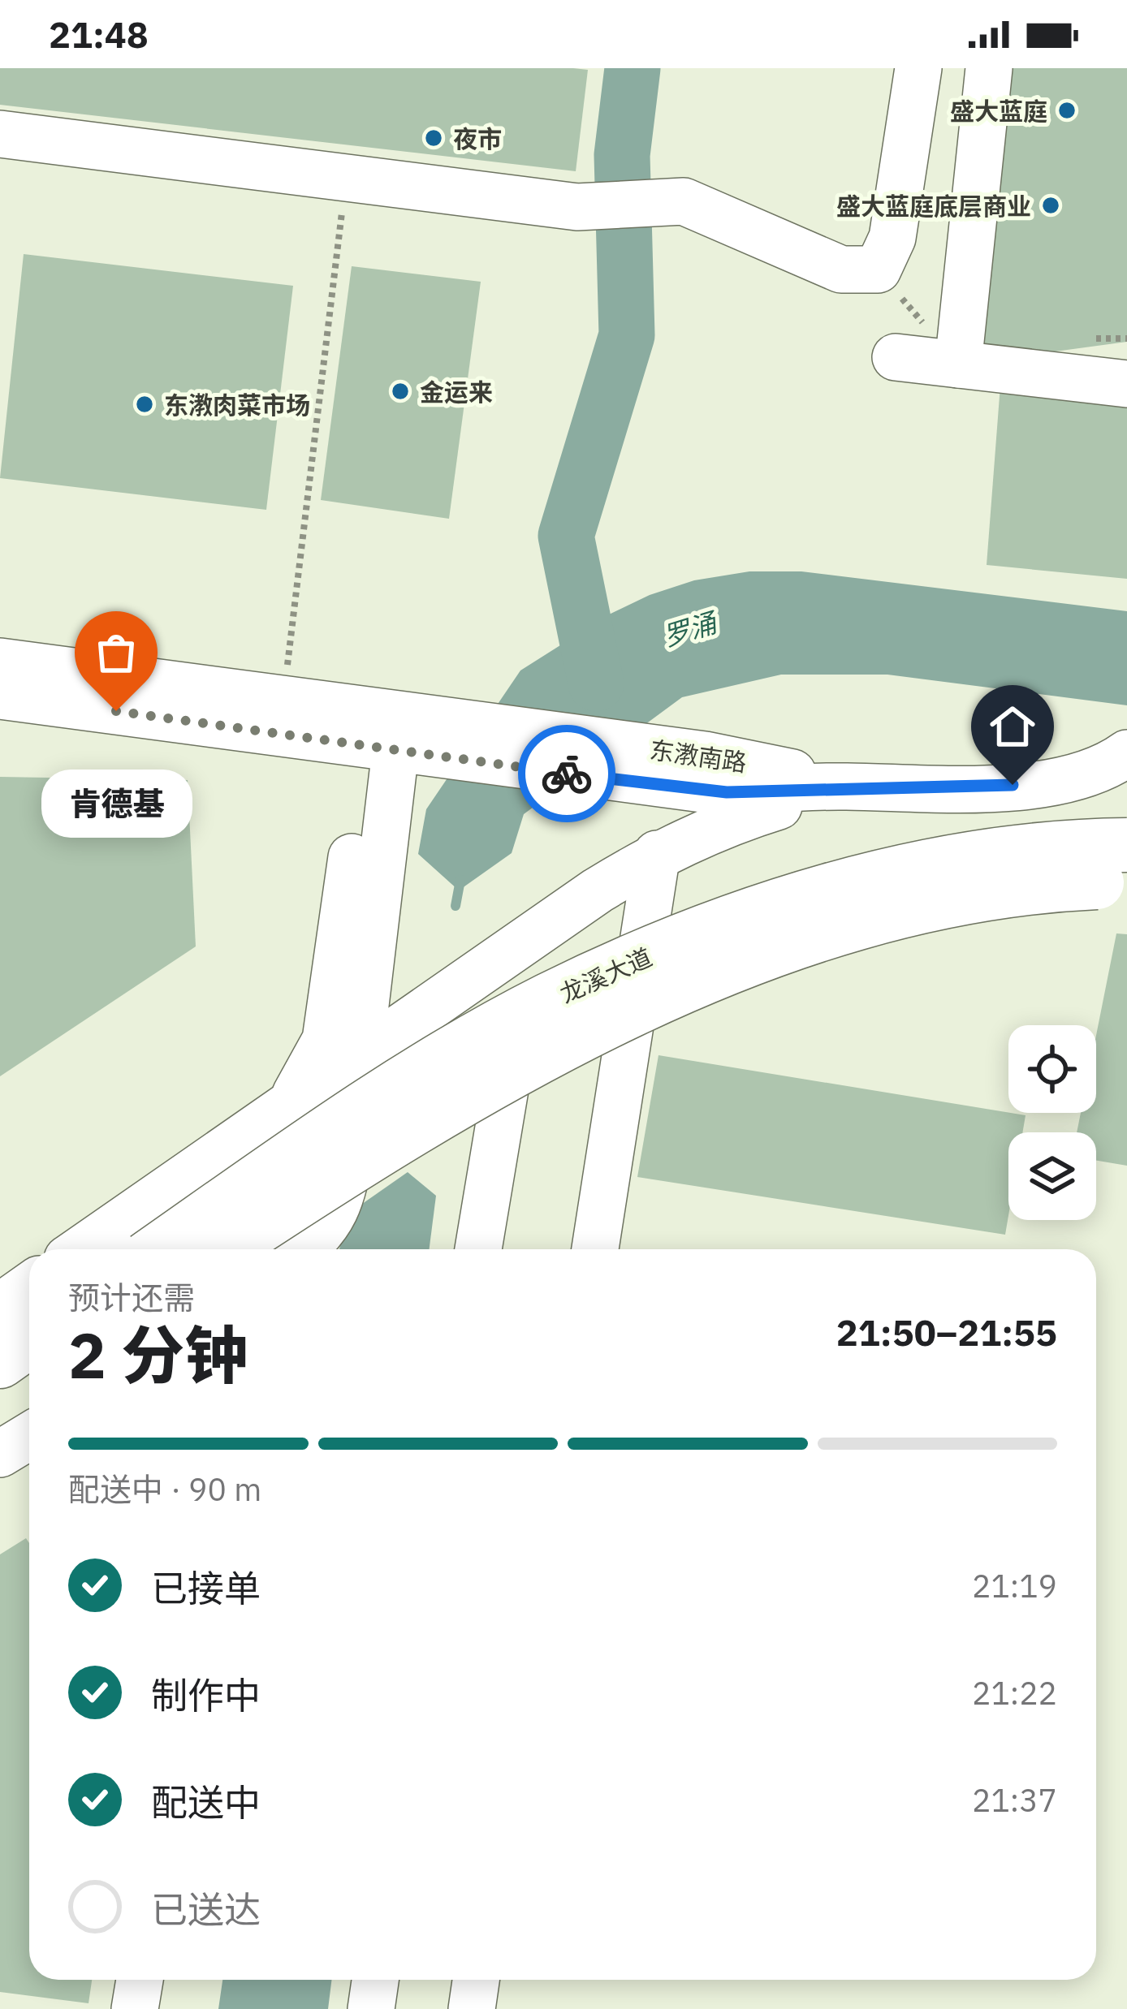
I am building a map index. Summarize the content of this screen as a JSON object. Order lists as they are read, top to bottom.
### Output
{
  "streets": {
    "main road": ["龙溪大道"],
    "street": ["东漖南路"]
  },
  "water": ["罗涌"],
  "places": [
    "盛大蓝庭",
    "夜市",
    "盛大蓝庭底层商业",
    "金运来",
    "东漖肉菜市场",
    "肯德基"
  ],
  "page": {
    "status": "21:48",
    "bubble": "肯德基",
    "heading": ["2 分钟", "预计还需", "21:50–21:55"],
    "bar": "配送中 · 90 m",
    "list": [
      ["已接单", "21:19"],
      ["制作中", "21:22"],
      ["配送中", "21:37"],
      "已送达"
    ]
  }
}
